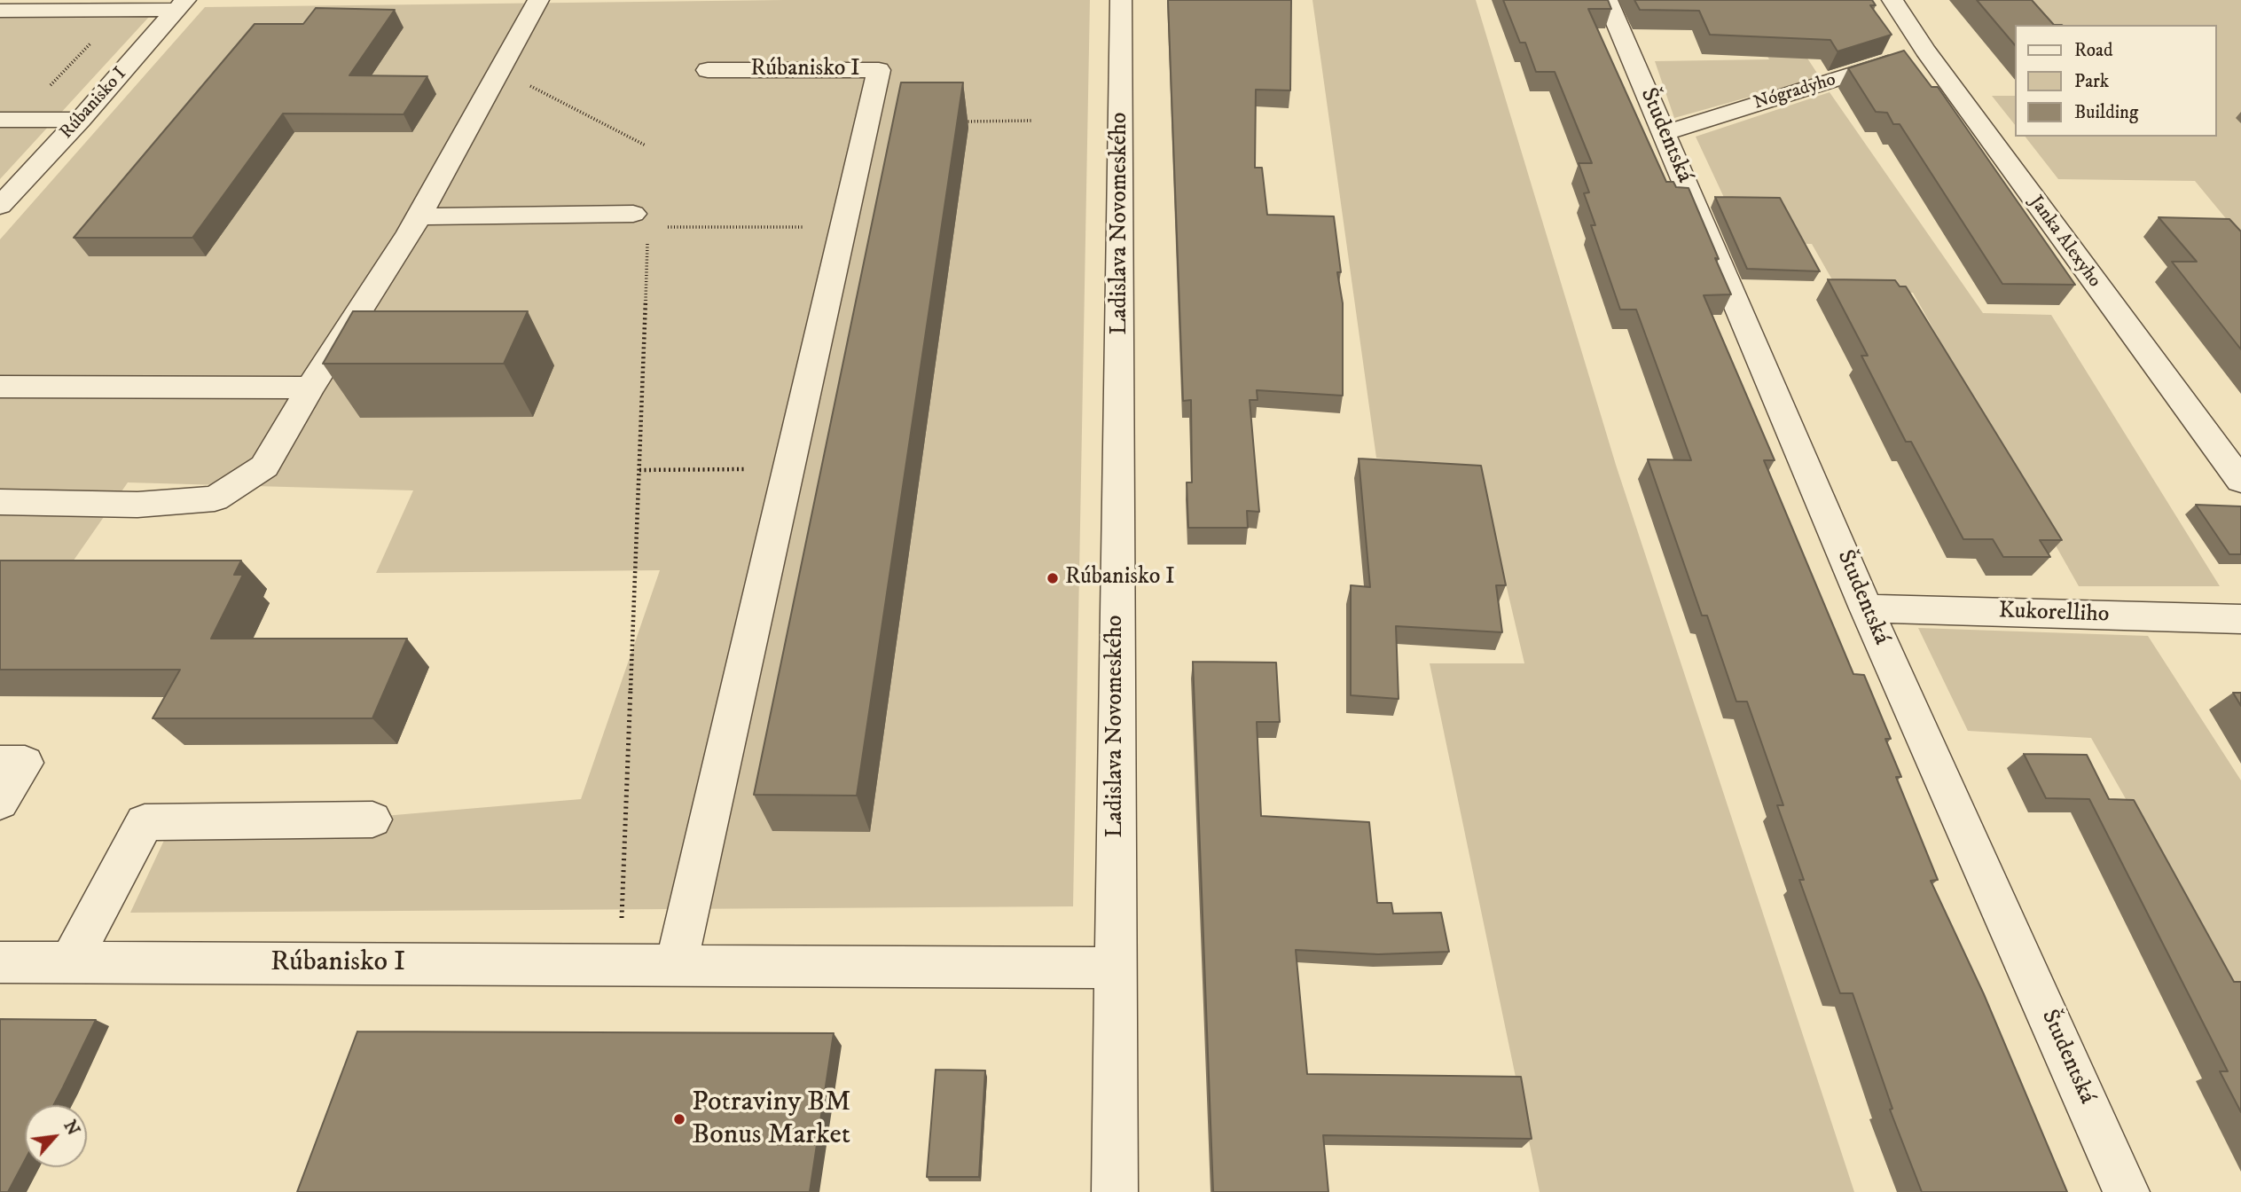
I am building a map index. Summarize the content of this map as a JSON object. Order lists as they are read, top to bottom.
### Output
{
  "streets": {
    "street": [
      "Rúbanisko I",
      "Nógradyho",
      "Študentská",
      "Ladislava Novomeského",
      "Janka Alexyho",
      "Kukorelliho"
    ]
  },
  "crossings": [
    ["Rúbanisko I", "Ladislava Novomeského"],
    ["Nógradyho", "Študentská"],
    ["Nógradyho", "Janka Alexyho"],
    ["Študentská", "Kukorelliho"]
  ],
  "places": ["Rúbanisko I", "Potraviny BM Bonus Market"],
  "legend": ["Road", "Park", "Building"],
  "north": "top right"
}
